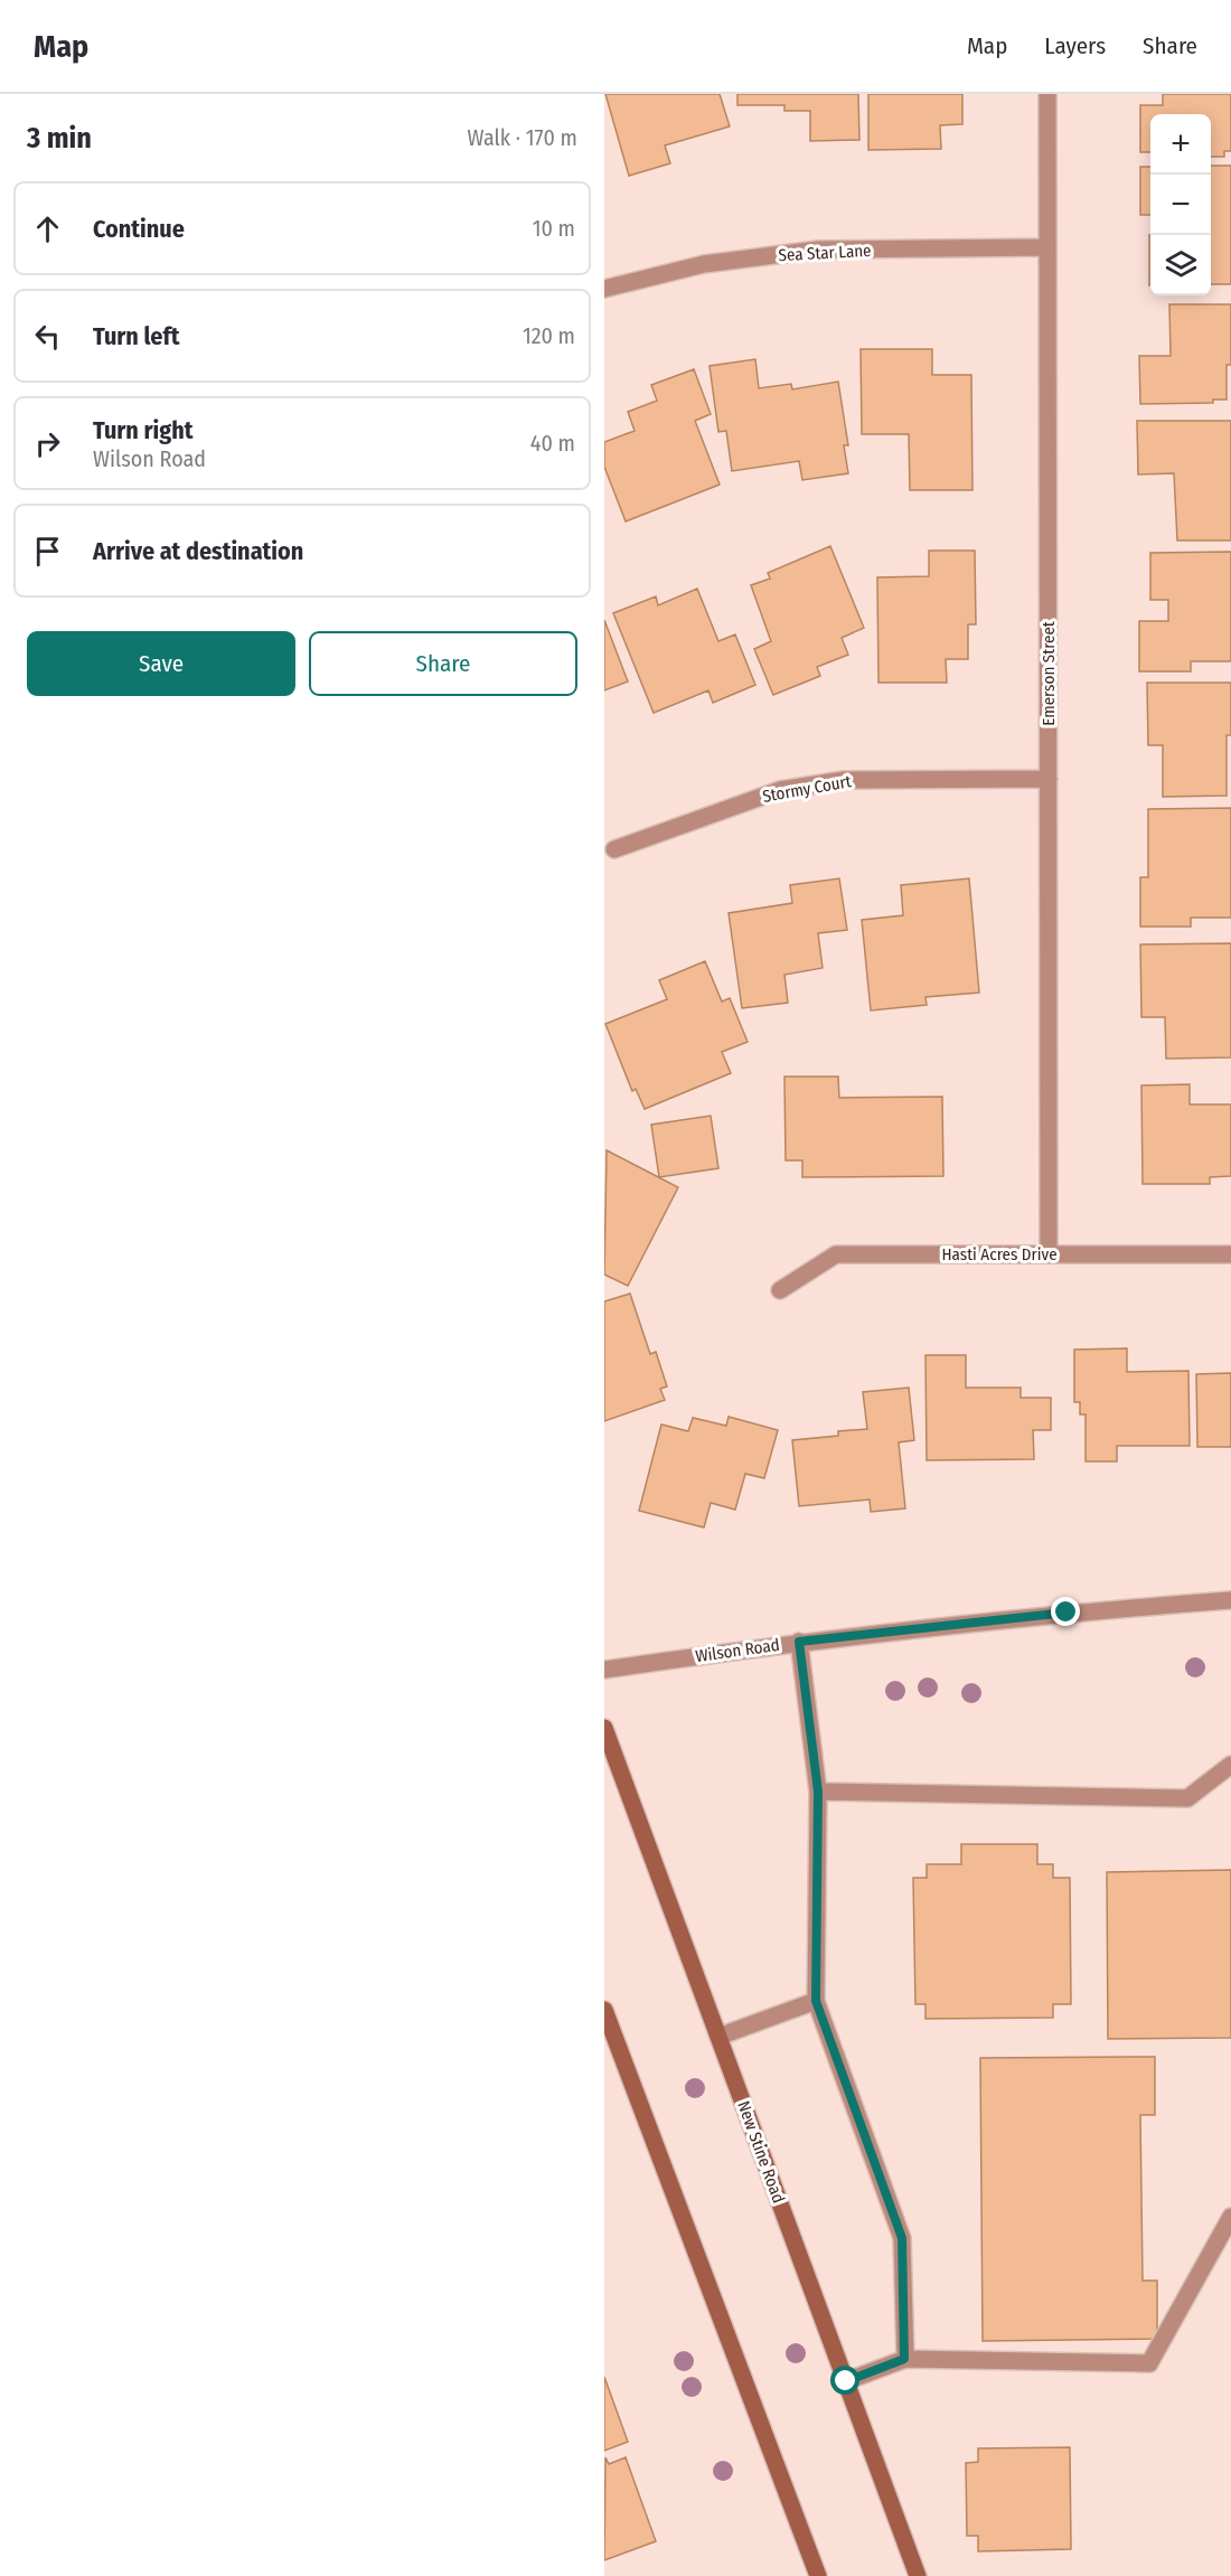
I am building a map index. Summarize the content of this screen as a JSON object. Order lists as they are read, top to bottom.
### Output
{
  "streets": {
    "main road": ["New Stine Road"],
    "street": [
      "Sea Star Lane",
      "Emerson Street",
      "Stormy Court",
      "Hasti Acres Drive",
      "Wilson Road"
    ]
  },
  "crossings": [
    ["Sea Star Lane", "Emerson Street"],
    ["Emerson Street", "Stormy Court"],
    ["Emerson Street", "Hasti Acres Drive"]
  ],
  "page": {
    "header": "Map",
    "nav": ["Map", "Layers", "Share"],
    "heading": ["3 min", "Walk · 170 m"],
    "map_buttons": ["+", "−"],
    "list": [
      ["Continue", "10 m"],
      ["Turn left", "120 m"],
      ["Turn right", "Wilson Road", "40 m"],
      "Arrive at destination"
    ],
    "buttons": ["Save", "Share"]
  }
}
